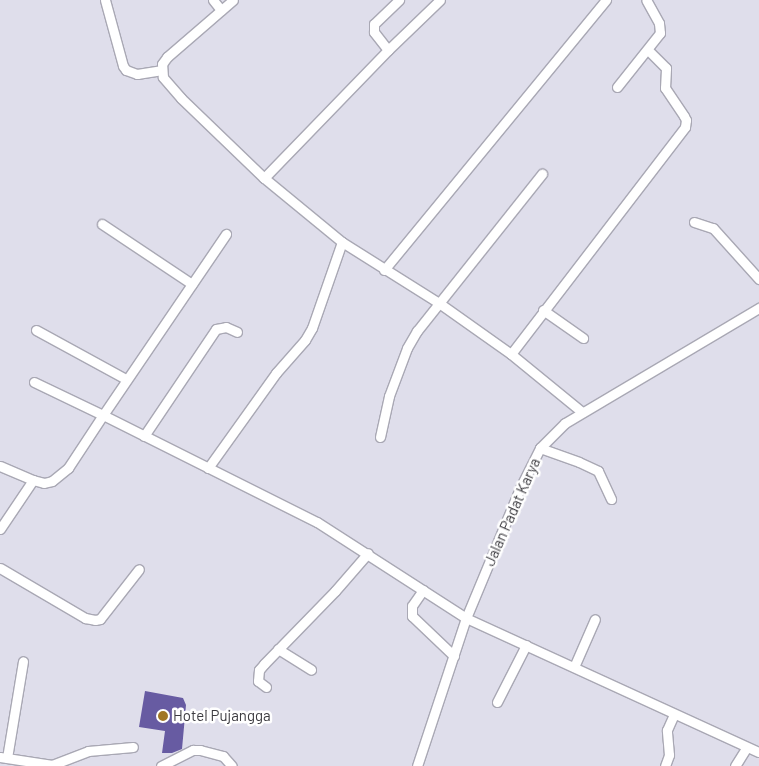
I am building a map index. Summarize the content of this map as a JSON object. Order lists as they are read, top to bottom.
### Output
{
  "streets": {
    "street": ["Jalan Padat Karya"]
  },
  "places": ["Hotel Pujangga"]
}
